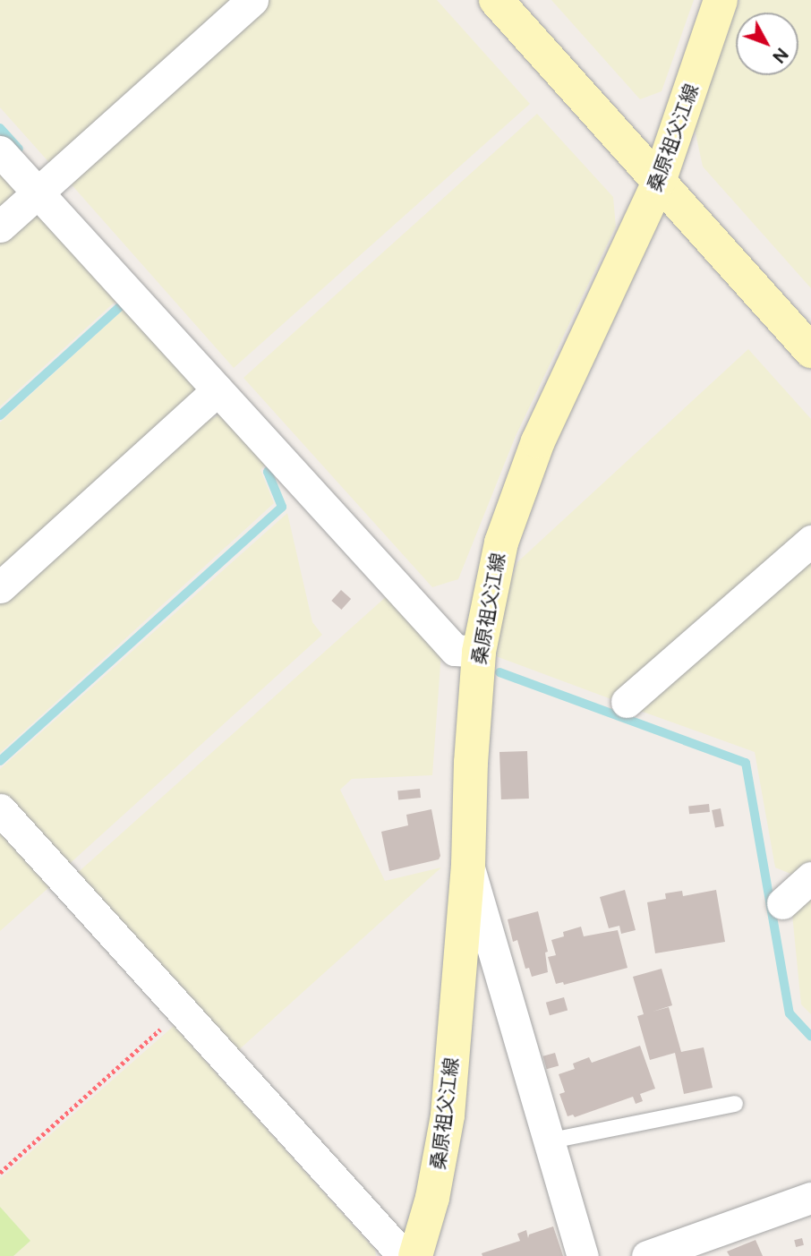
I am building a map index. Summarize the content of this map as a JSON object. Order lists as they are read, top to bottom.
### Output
{
  "streets": {
    "main road": ["桑原祖父江線"]
  },
  "north": "bottom right"
}
